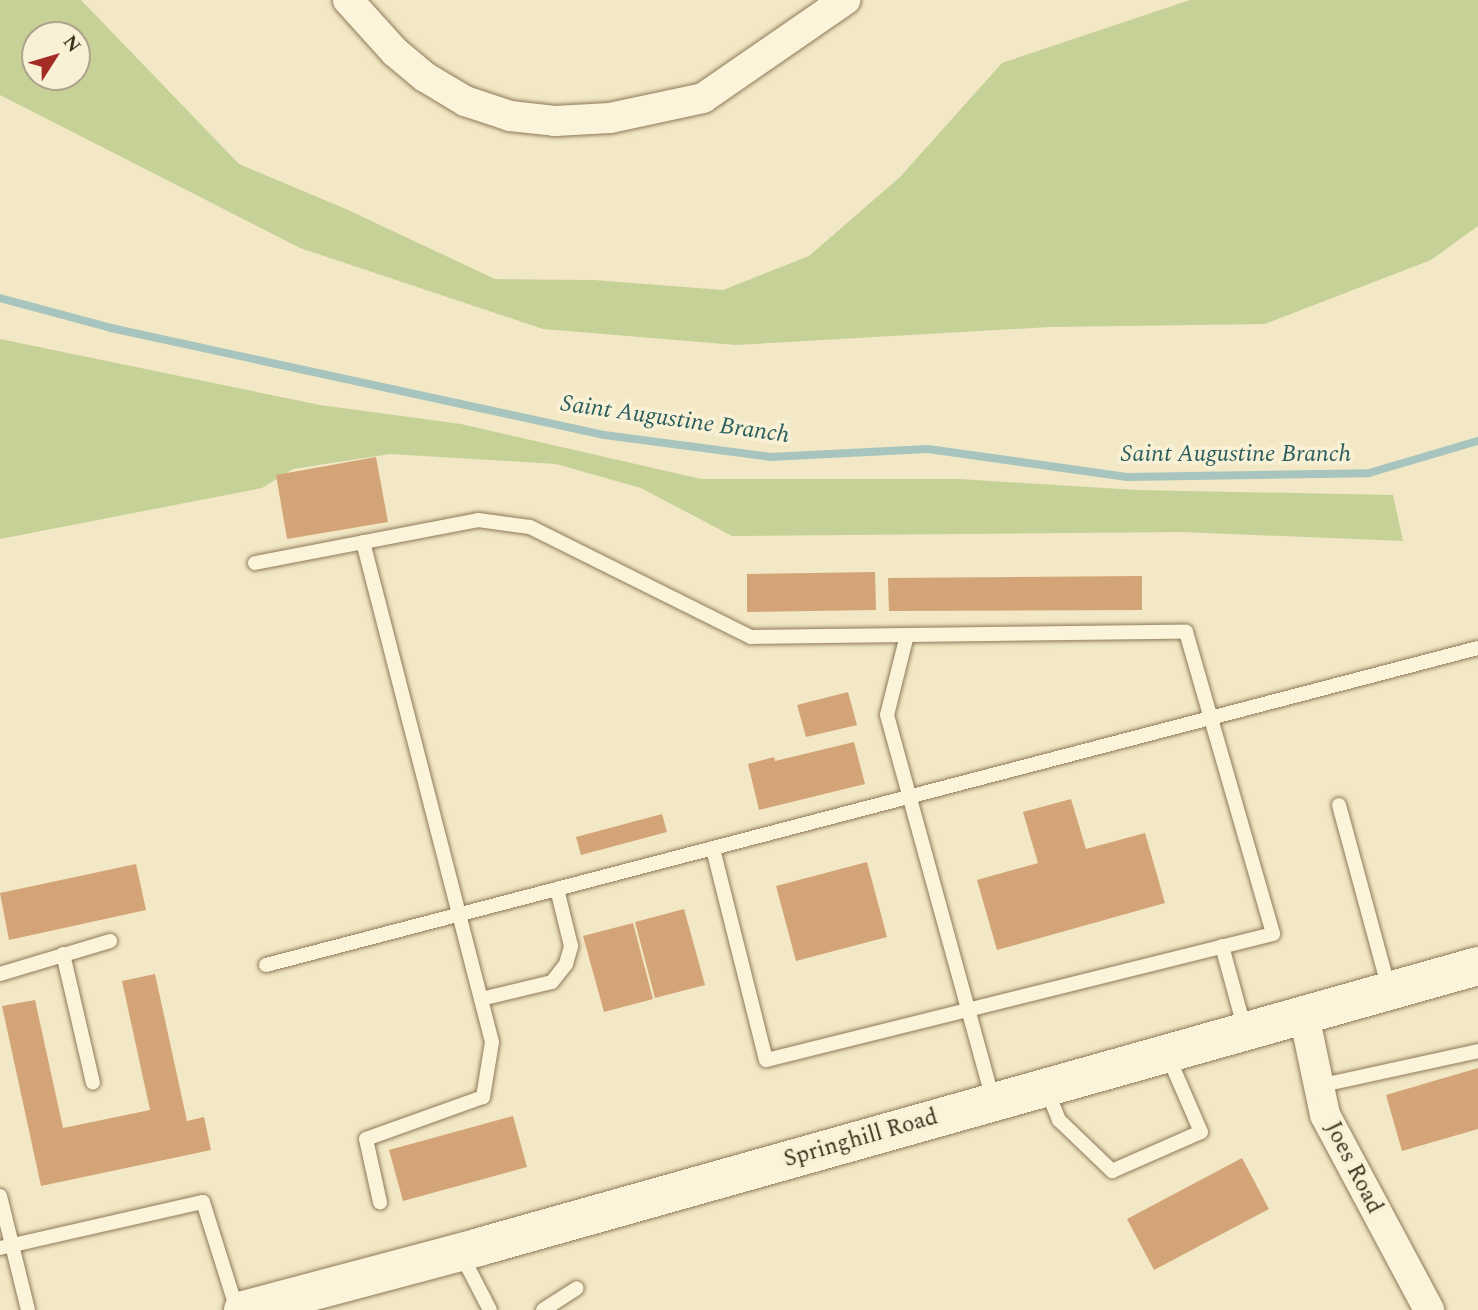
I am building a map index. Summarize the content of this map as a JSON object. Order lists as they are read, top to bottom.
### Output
{
  "streets": {
    "main road": ["Springhill Road"],
    "street": ["Joes Road"]
  },
  "crossings": [
    ["Springhill Road", "Joes Road"]
  ],
  "water": ["Saint Augustine Branch"],
  "north": "top right"
}
